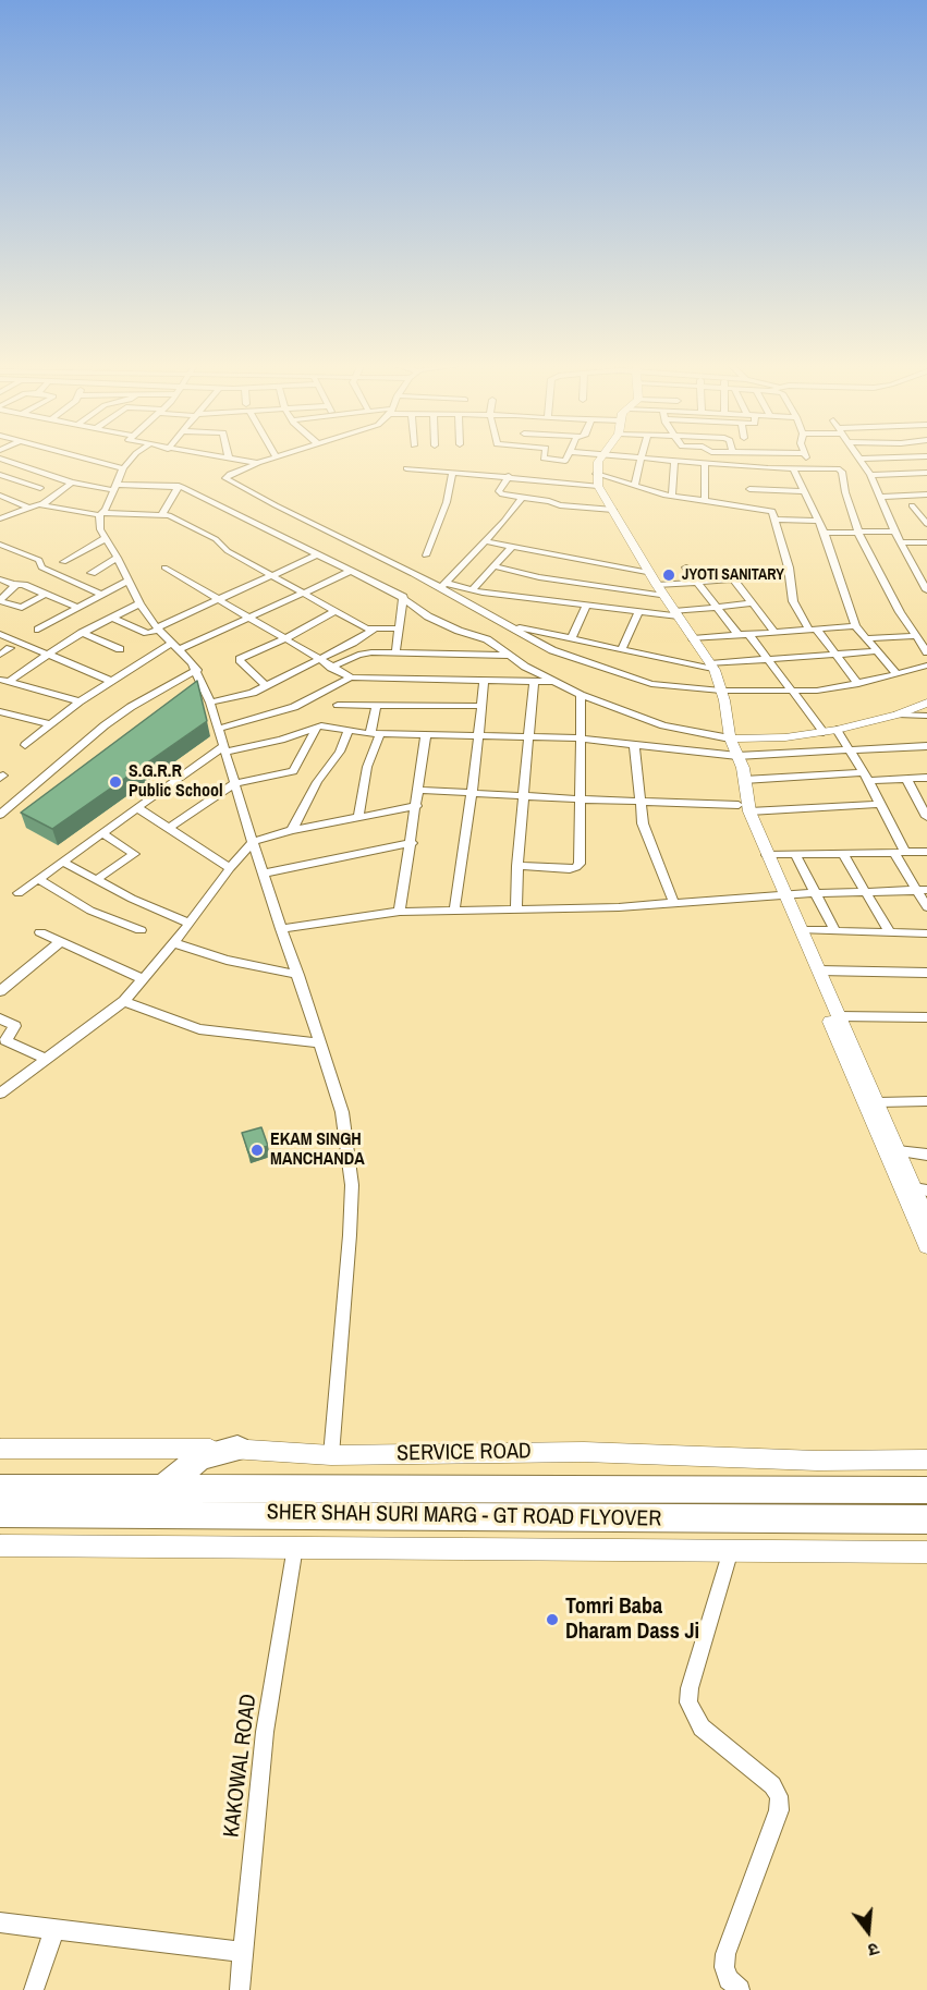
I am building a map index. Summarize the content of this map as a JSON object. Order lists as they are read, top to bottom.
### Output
{
  "streets": {
    "highway": ["SHER SHAH SURI MARG - GT ROAD FLYOVER"],
    "street": ["SERVICE ROAD", "KAKOWAL ROAD"]
  },
  "places": [
    "JYOTI SANITARY",
    "S.G.R.R Public School",
    "EKAM SINGH MANCHANDA",
    "Tomri Baba Dharam Dass Ji"
  ],
  "north": "bottom"
}
